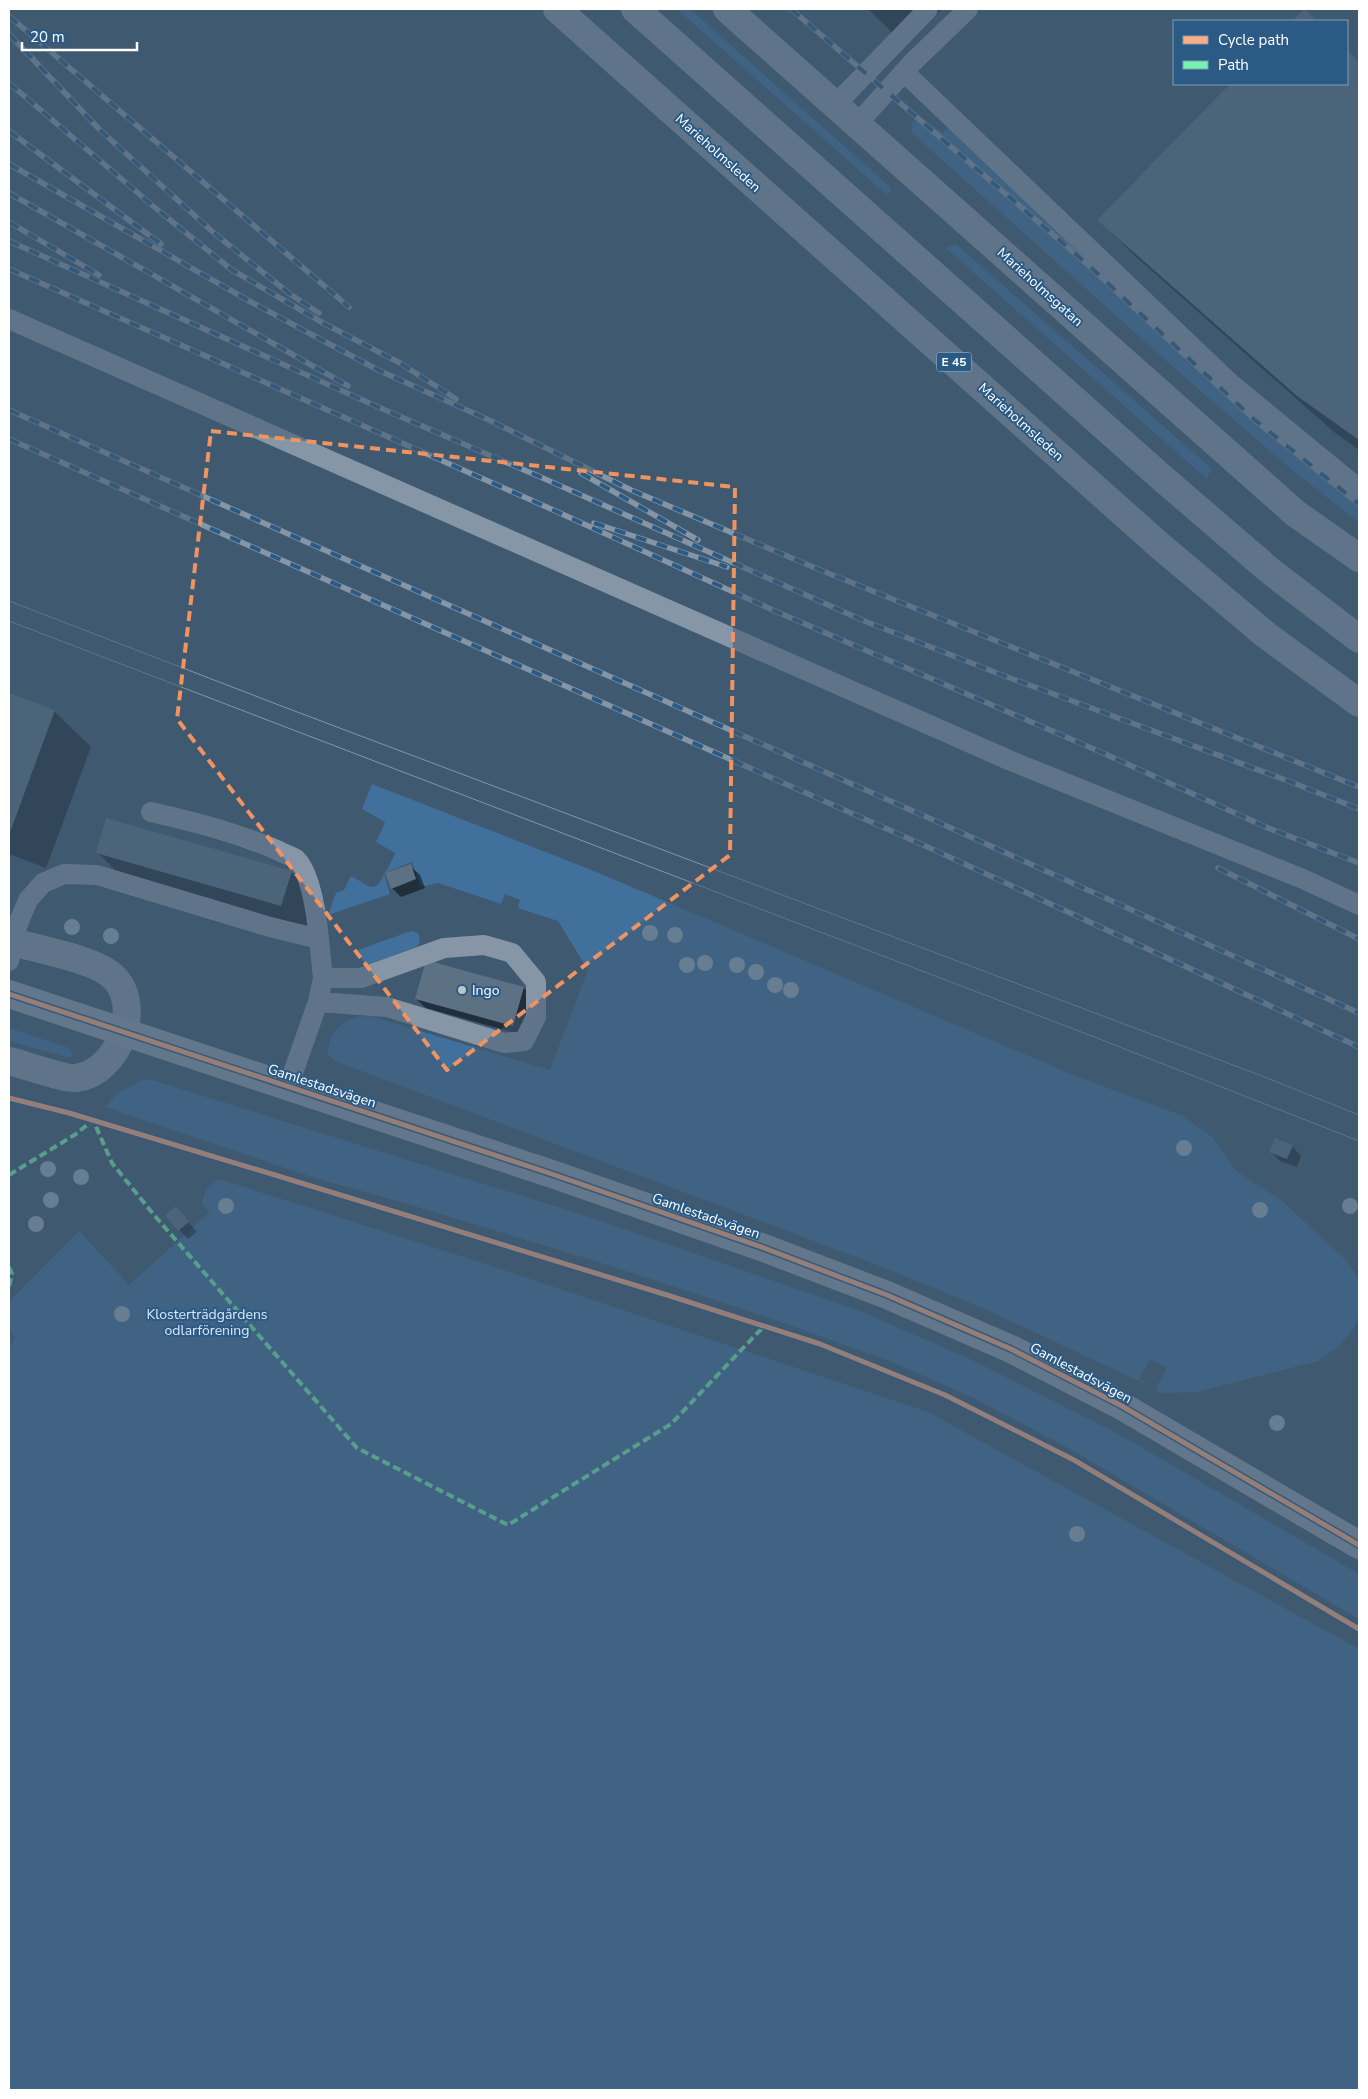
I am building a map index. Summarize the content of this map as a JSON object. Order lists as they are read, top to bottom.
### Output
{
  "streets": {
    "highway": ["Marieholmsleden", "E 45"],
    "street": ["Marieholmsgatan", "Gamlestadsvägen"]
  },
  "parks": ["Klosterträdgårdens odlarförening"],
  "places": ["Ingo"],
  "legend": ["Cycle path", "Path"],
  "scale_bar": "20 m"
}
